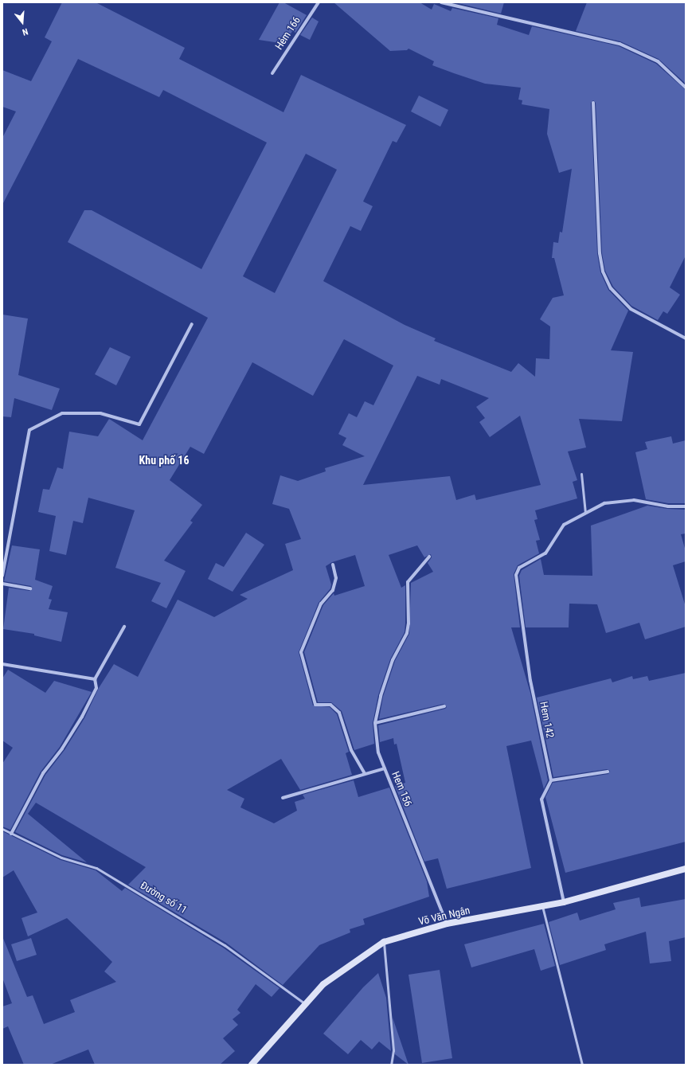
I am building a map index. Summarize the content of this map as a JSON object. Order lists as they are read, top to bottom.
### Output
{
  "streets": {
    "main road": ["Võ Văn Ngân"],
    "street": ["Hẻm 166", "Hem 142", "Hem 156"],
    "lane": ["Đường số 11"]
  },
  "crossings": [
    ["Hem 156", "Võ Văn Ngân"],
    ["Đường số 11", "Võ Văn Ngân"]
  ],
  "districts": ["Khu phố 16"],
  "north": "bottom"
}
